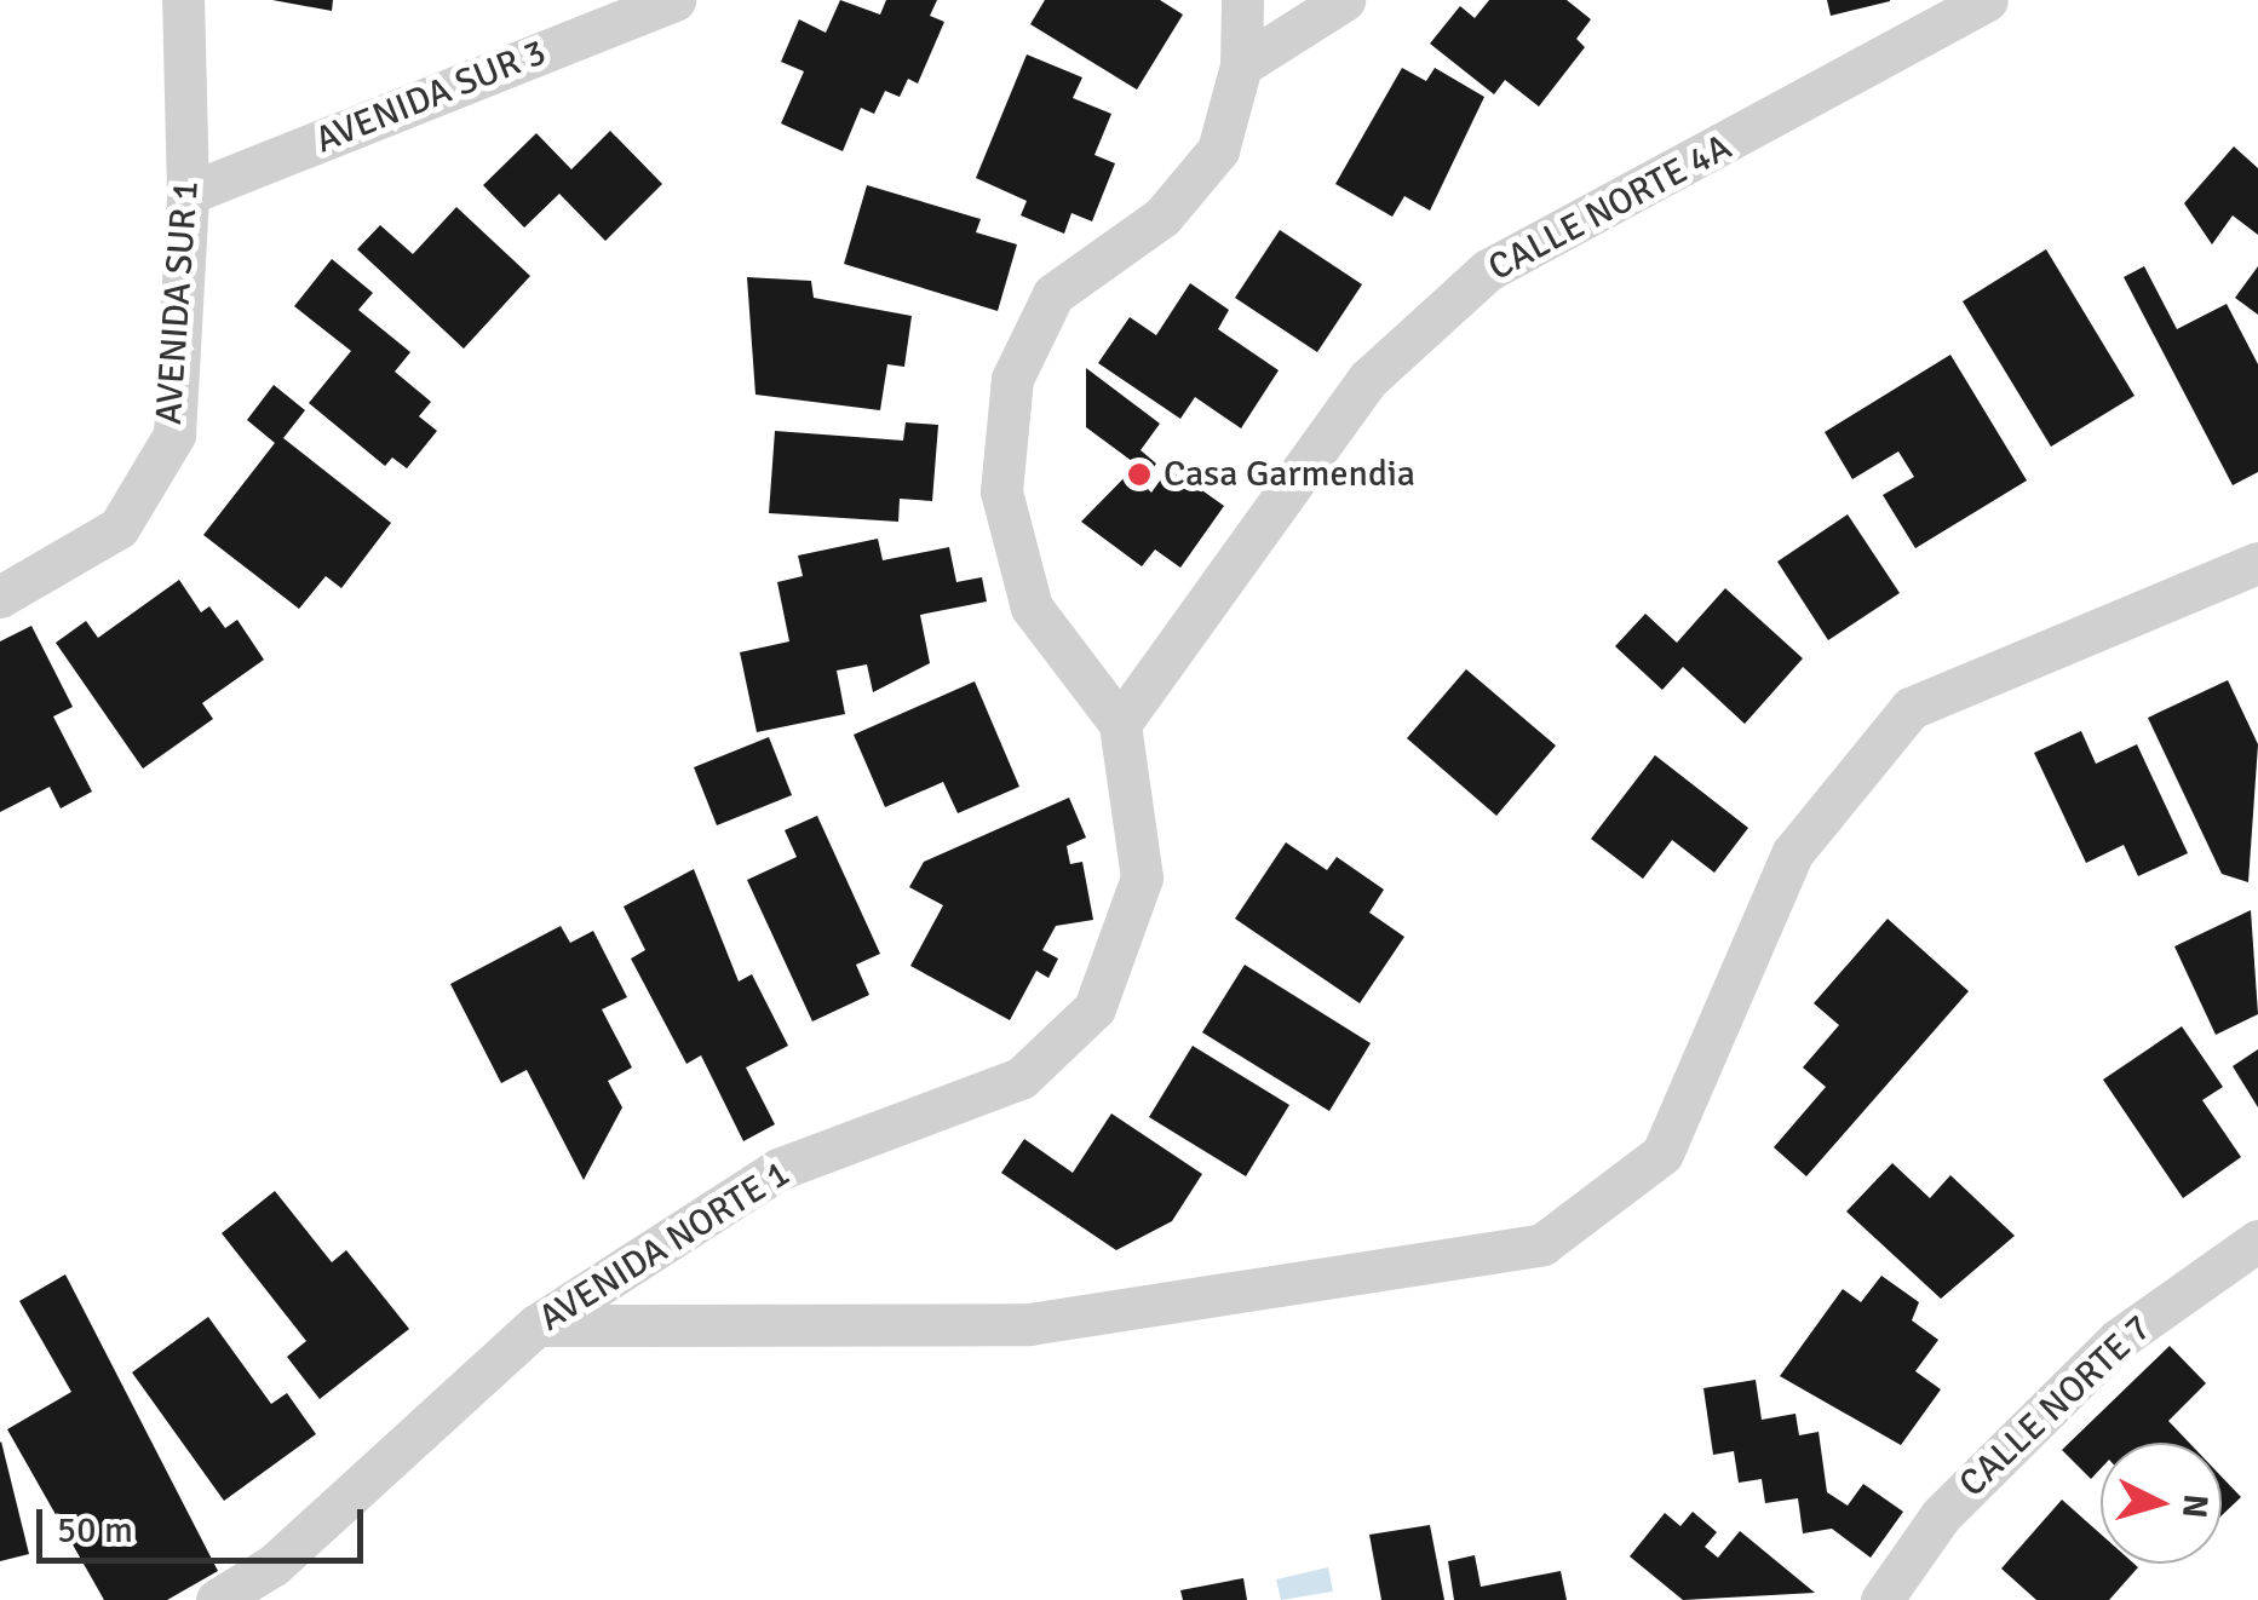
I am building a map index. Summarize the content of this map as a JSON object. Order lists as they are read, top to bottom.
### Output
{
  "streets": {
    "street": [
      "AVENIDA SUR 3",
      "CALLE NORTE 4A",
      "AVENIDA SUR 1",
      "AVENIDA NORTE 1",
      "CALLE NORTE 7"
    ]
  },
  "crossings": [
    ["AVENIDA SUR 3", "AVENIDA SUR 1"],
    ["CALLE NORTE 4A", "AVENIDA NORTE 1"]
  ],
  "places": ["Casa Garmendia"],
  "scale_bar": "50 m",
  "north": "right"
}
